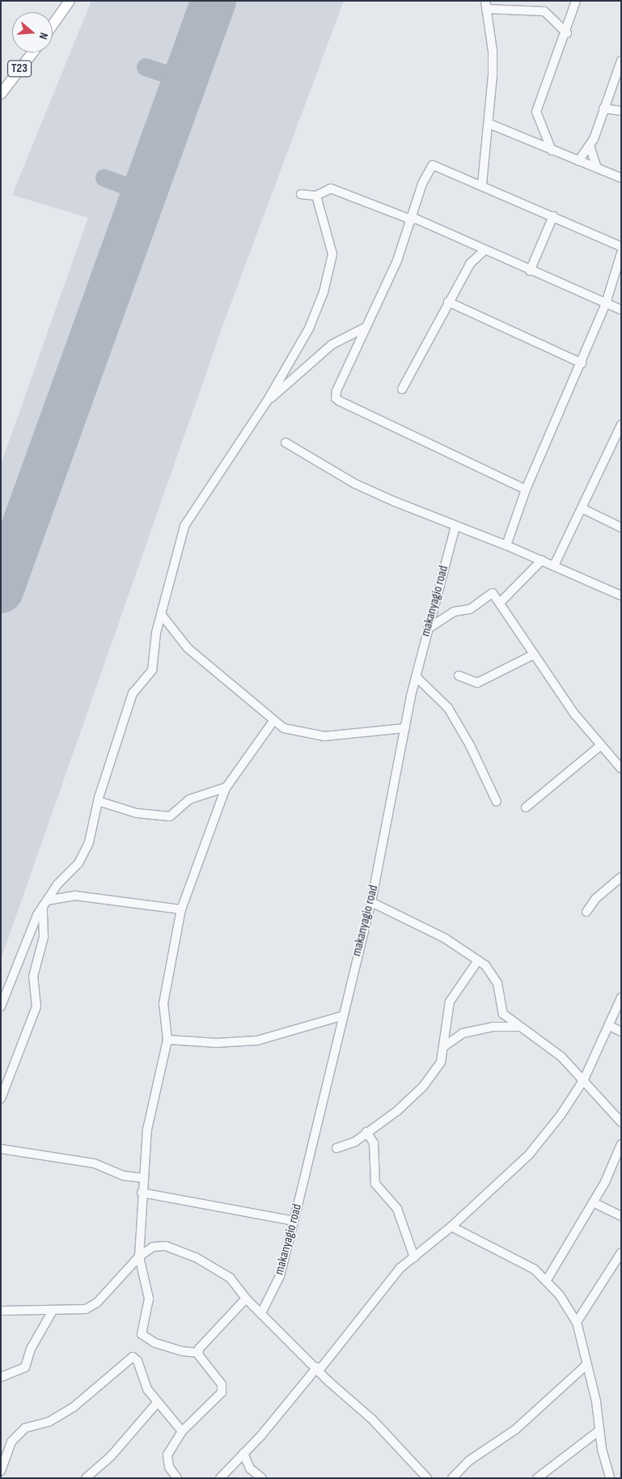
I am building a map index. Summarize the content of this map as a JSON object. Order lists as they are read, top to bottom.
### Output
{
  "streets": {
    "main road": ["T23"],
    "street": ["makanyagio road"]
  },
  "north": "right"
}
